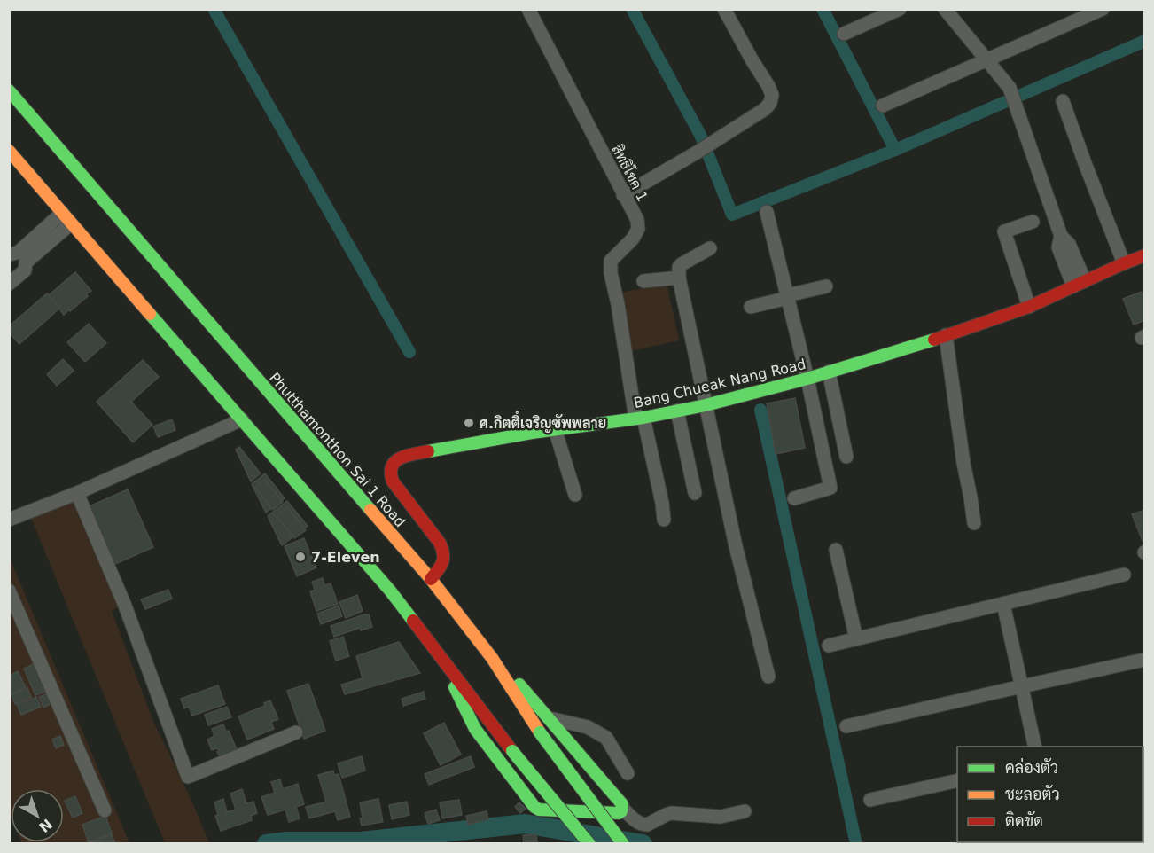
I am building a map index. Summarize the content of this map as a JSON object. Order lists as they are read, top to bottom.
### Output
{
  "streets": {
    "main road": ["Bang Chueak Nang Road", "Phutthamonthon Sai 1 Road"],
    "street": ["สิทธิโชค 1"]
  },
  "crossings": [
    ["สิทธิโชค 1", "Bang Chueak Nang Road"],
    ["Bang Chueak Nang Road", "Phutthamonthon Sai 1 Road"]
  ],
  "places": ["ศ.กิตติ์เจริญซัพพลาย", "7-Eleven"],
  "legend": ["คล่องตัว", "ชะลอตัว", "ติดขัด"],
  "north": "bottom right"
}
